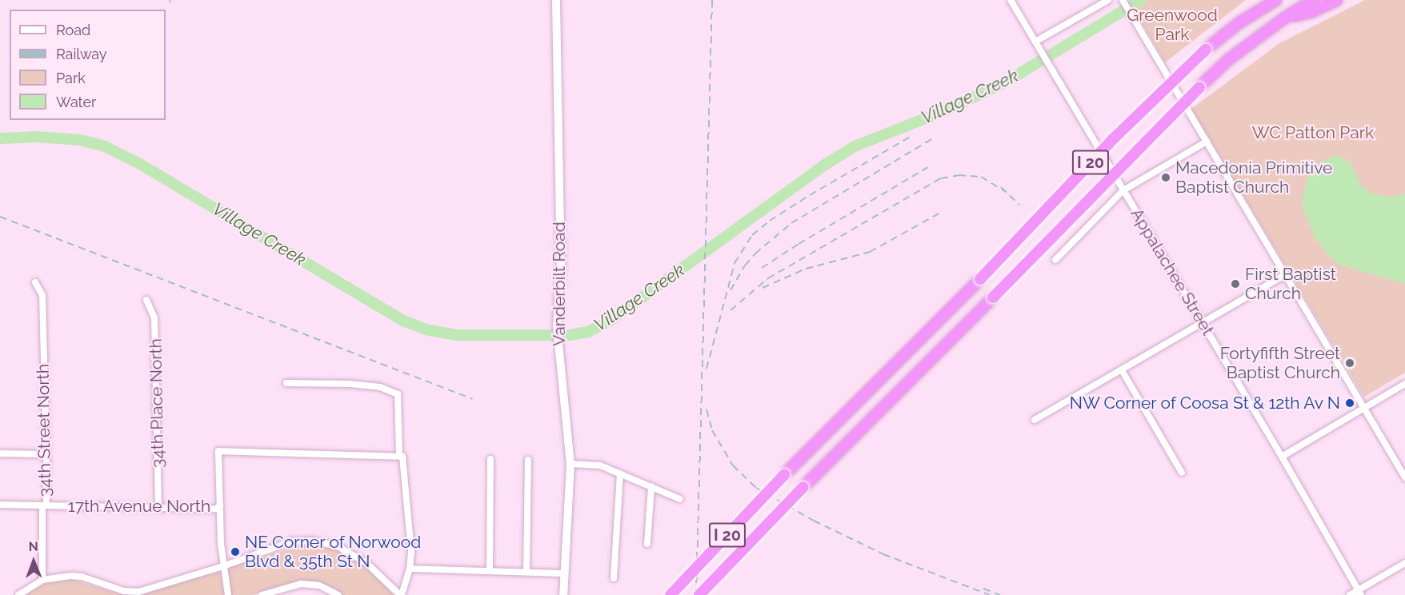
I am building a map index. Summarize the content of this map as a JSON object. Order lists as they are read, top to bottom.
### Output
{
  "streets": {
    "highway": ["I 20"],
    "street": [
      "Appalachee Street",
      "Vanderbilt Road",
      "34th Place North",
      "34th Street North",
      "17th Avenue North"
    ]
  },
  "crossings": [
    ["34th Place North", "17th Avenue North"],
    ["34th Street North", "17th Avenue North"]
  ],
  "water": ["Village Creek"],
  "parks": ["Greenwood Park", "WC Patton Park"],
  "places": [
    "Macedonia Primitive Baptist Church",
    "First Baptist Church",
    "Fortyfifth Street Baptist Church",
    "NW Corner of Coosa St & 12th Av N",
    "NE Corner of Norwood Blvd & 35th St N"
  ],
  "legend": [
    "Road",
    "Railway",
    "Park",
    "Water"
  ],
  "north": "top"
}
